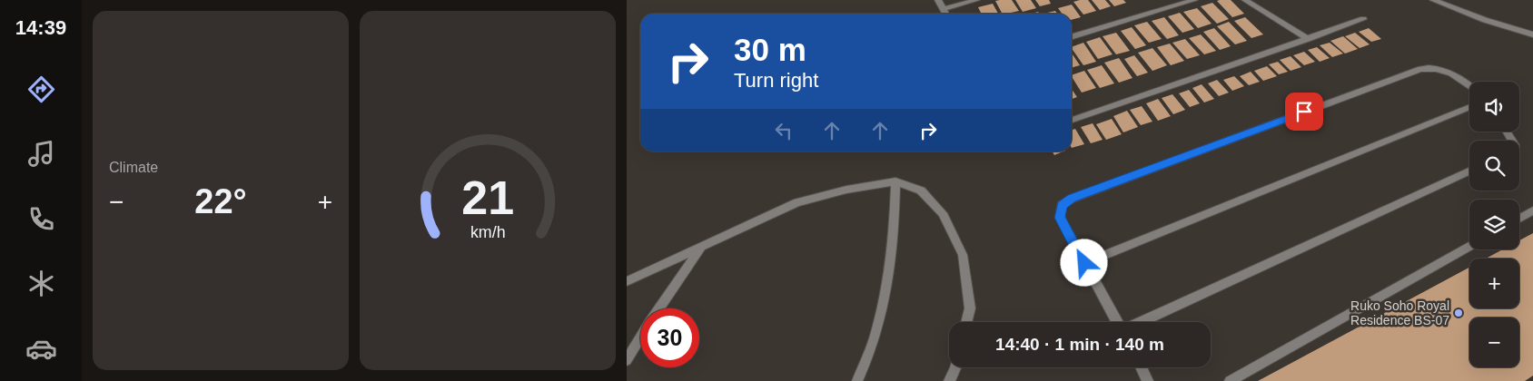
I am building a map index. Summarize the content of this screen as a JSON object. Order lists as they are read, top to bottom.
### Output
{
  "places": ["Ruko Soho Royal Residence BS-07"],
  "page": {
    "tabs": "14:39",
    "tile": "Climate",
    "turn": ["30 m", "Turn right"],
    "map_buttons": ["+", "−"],
    "heat": ["−", "22°", "+"],
    "limit": "30",
    "trip": "14:40 · 1 min · 140 m",
    "gauge": ["21", "km/h"]
  }
}
